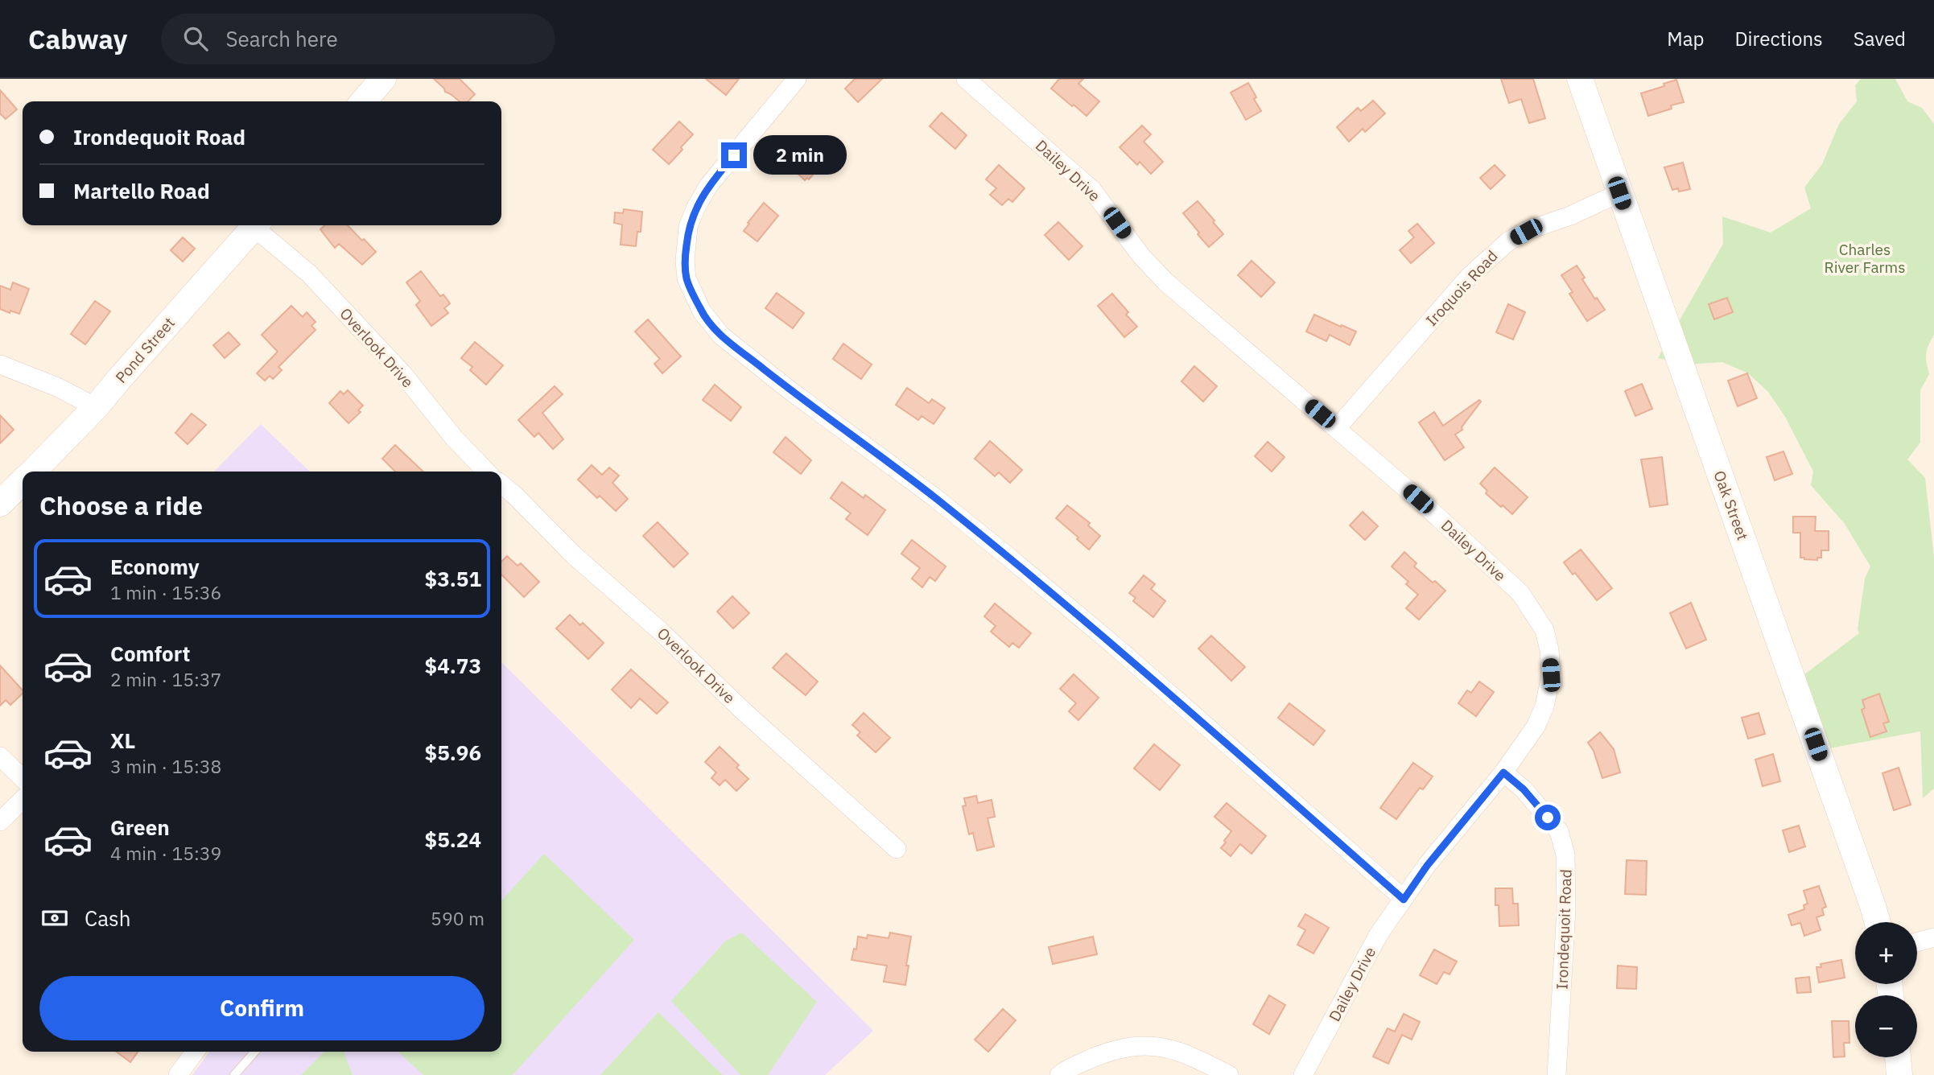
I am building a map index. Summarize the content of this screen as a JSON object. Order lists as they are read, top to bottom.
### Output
{
  "streets": {
    "main road": ["Pond Street", "Oak Street"],
    "street": [
      "Dailey Drive",
      "Iroquois Road",
      "Overlook Drive",
      "Irondequoit Road"
    ]
  },
  "crossings": [
    ["Dailey Drive", "Iroquois Road"],
    ["Dailey Drive", "Irondequoit Road"],
    ["Iroquois Road", "Oak Street"]
  ],
  "parks": ["Charles River Farms"],
  "page": {
    "header": "Cabway",
    "search": "Search here",
    "nav": ["Map", "Directions", "Saved"],
    "banner": ["Irondequoit Road", "Martello Road"],
    "bubble": "2 min",
    "heading": "Choose a ride",
    "list": [
      {
        "name": "Economy",
        "note": "1 min · 15:36",
        "value": "$3.51"
      },
      {
        "name": "Comfort",
        "note": "2 min · 15:37",
        "value": "$4.73"
      },
      {
        "name": "XL",
        "note": "3 min · 15:38",
        "value": "$5.96"
      },
      {
        "name": "Green",
        "note": "4 min · 15:39",
        "value": "$5.24"
      }
    ],
    "pay": ["Cash", "590 m"],
    "map_buttons": ["+", "−"],
    "buttons": "Confirm"
  }
}
